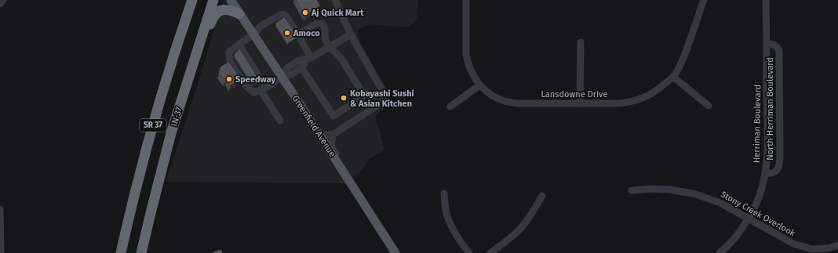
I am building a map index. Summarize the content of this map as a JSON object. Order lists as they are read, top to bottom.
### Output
{
  "streets": {
    "highway": ["IN-37", "SR 37"],
    "main road": ["Greenfield Avenue"],
    "street": [
      "Lansdowne Drive",
      "North Herriman Boulevard",
      "Herriman Boulevard",
      "Stony Creek Overlook"
    ]
  },
  "crossings": [
    ["North Herriman Boulevard", "Herriman Boulevard"],
    ["Herriman Boulevard", "Stony Creek Overlook"]
  ],
  "places": [
    "Aj Quick Mart",
    "Amoco",
    "Speedway",
    "Kobayashi Sushi & Asian Kitchen"
  ]
}
